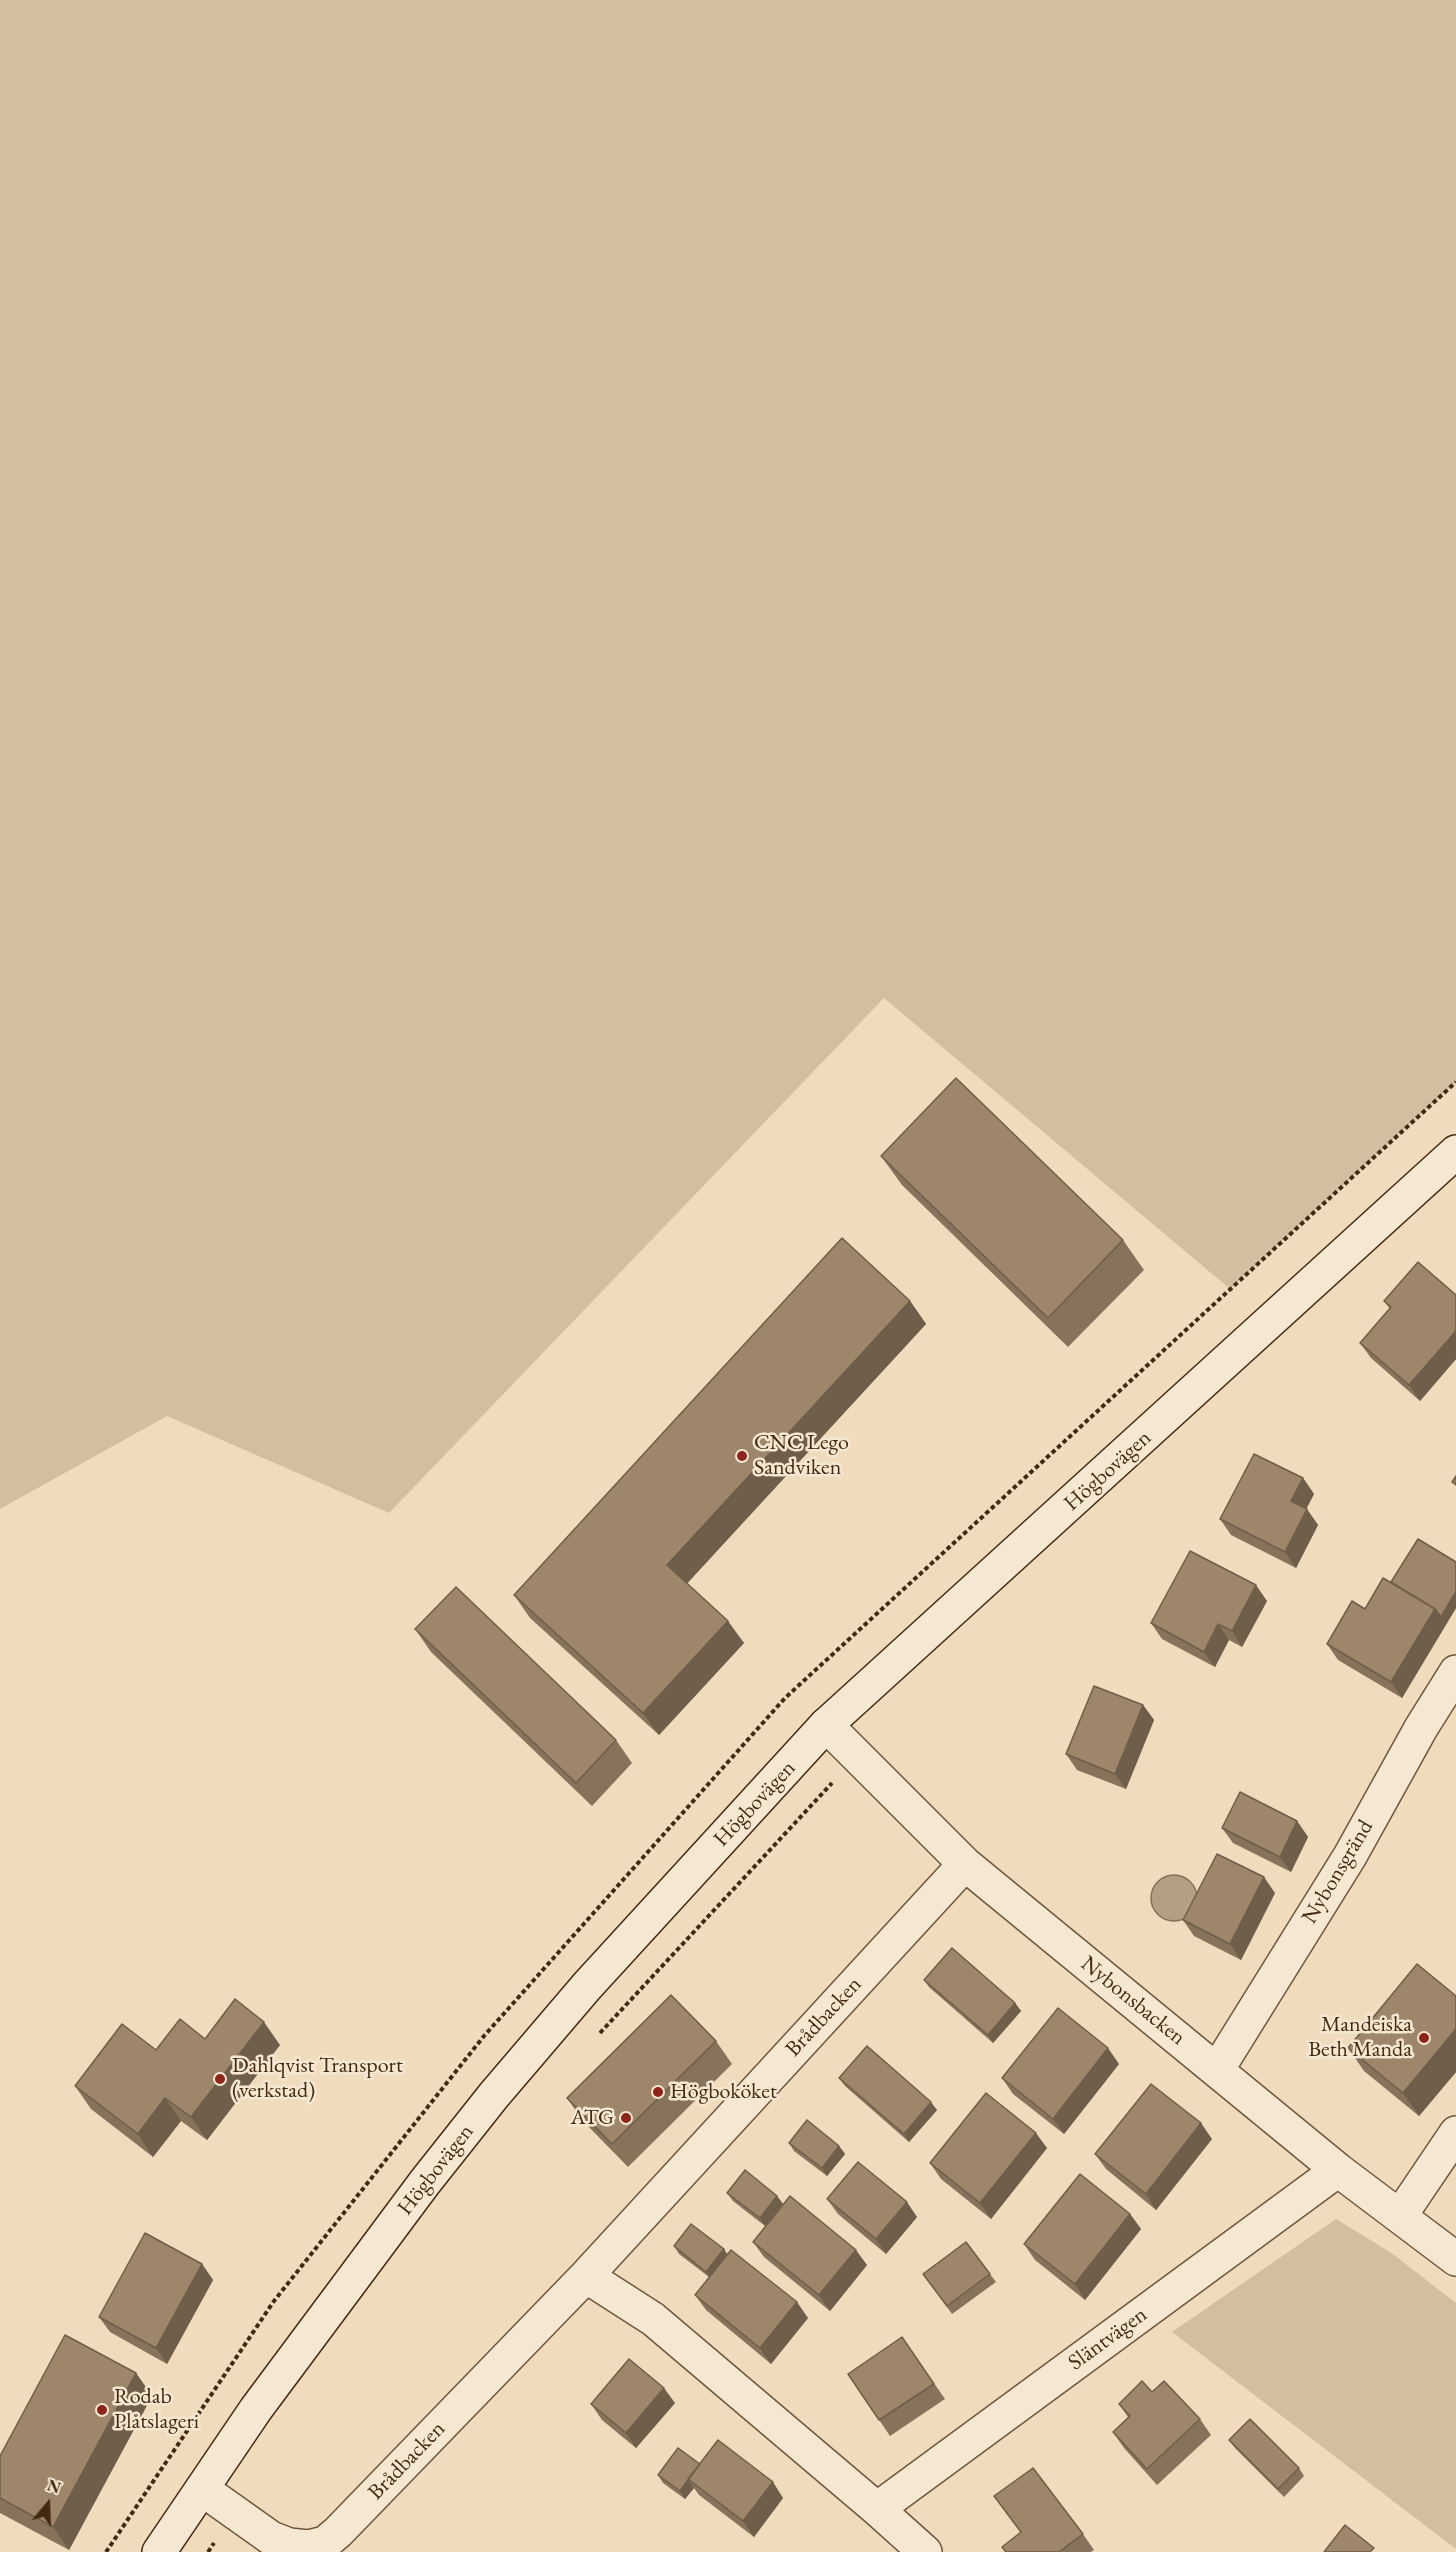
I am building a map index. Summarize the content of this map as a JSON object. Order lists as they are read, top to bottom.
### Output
{
  "streets": {
    "street": [
      "Högbovägen",
      "Nybonsgränd",
      "Nybonsbacken",
      "Brådbacken",
      "Släntvägen"
    ]
  },
  "crossings": [
    ["Högbovägen", "Nybonsbacken"],
    ["Högbovägen", "Brådbacken"],
    ["Nybonsgränd", "Nybonsbacken"],
    ["Nybonsbacken", "Brådbacken"],
    ["Nybonsbacken", "Släntvägen"]
  ],
  "places": [
    "CNC Lego Sandviken",
    "Mandeiska Beth Manda",
    "Dahlqvist Transport (verkstad)",
    "Högboköket",
    "ATG",
    "Rodab Plåtslageri"
  ],
  "north": "top"
}
